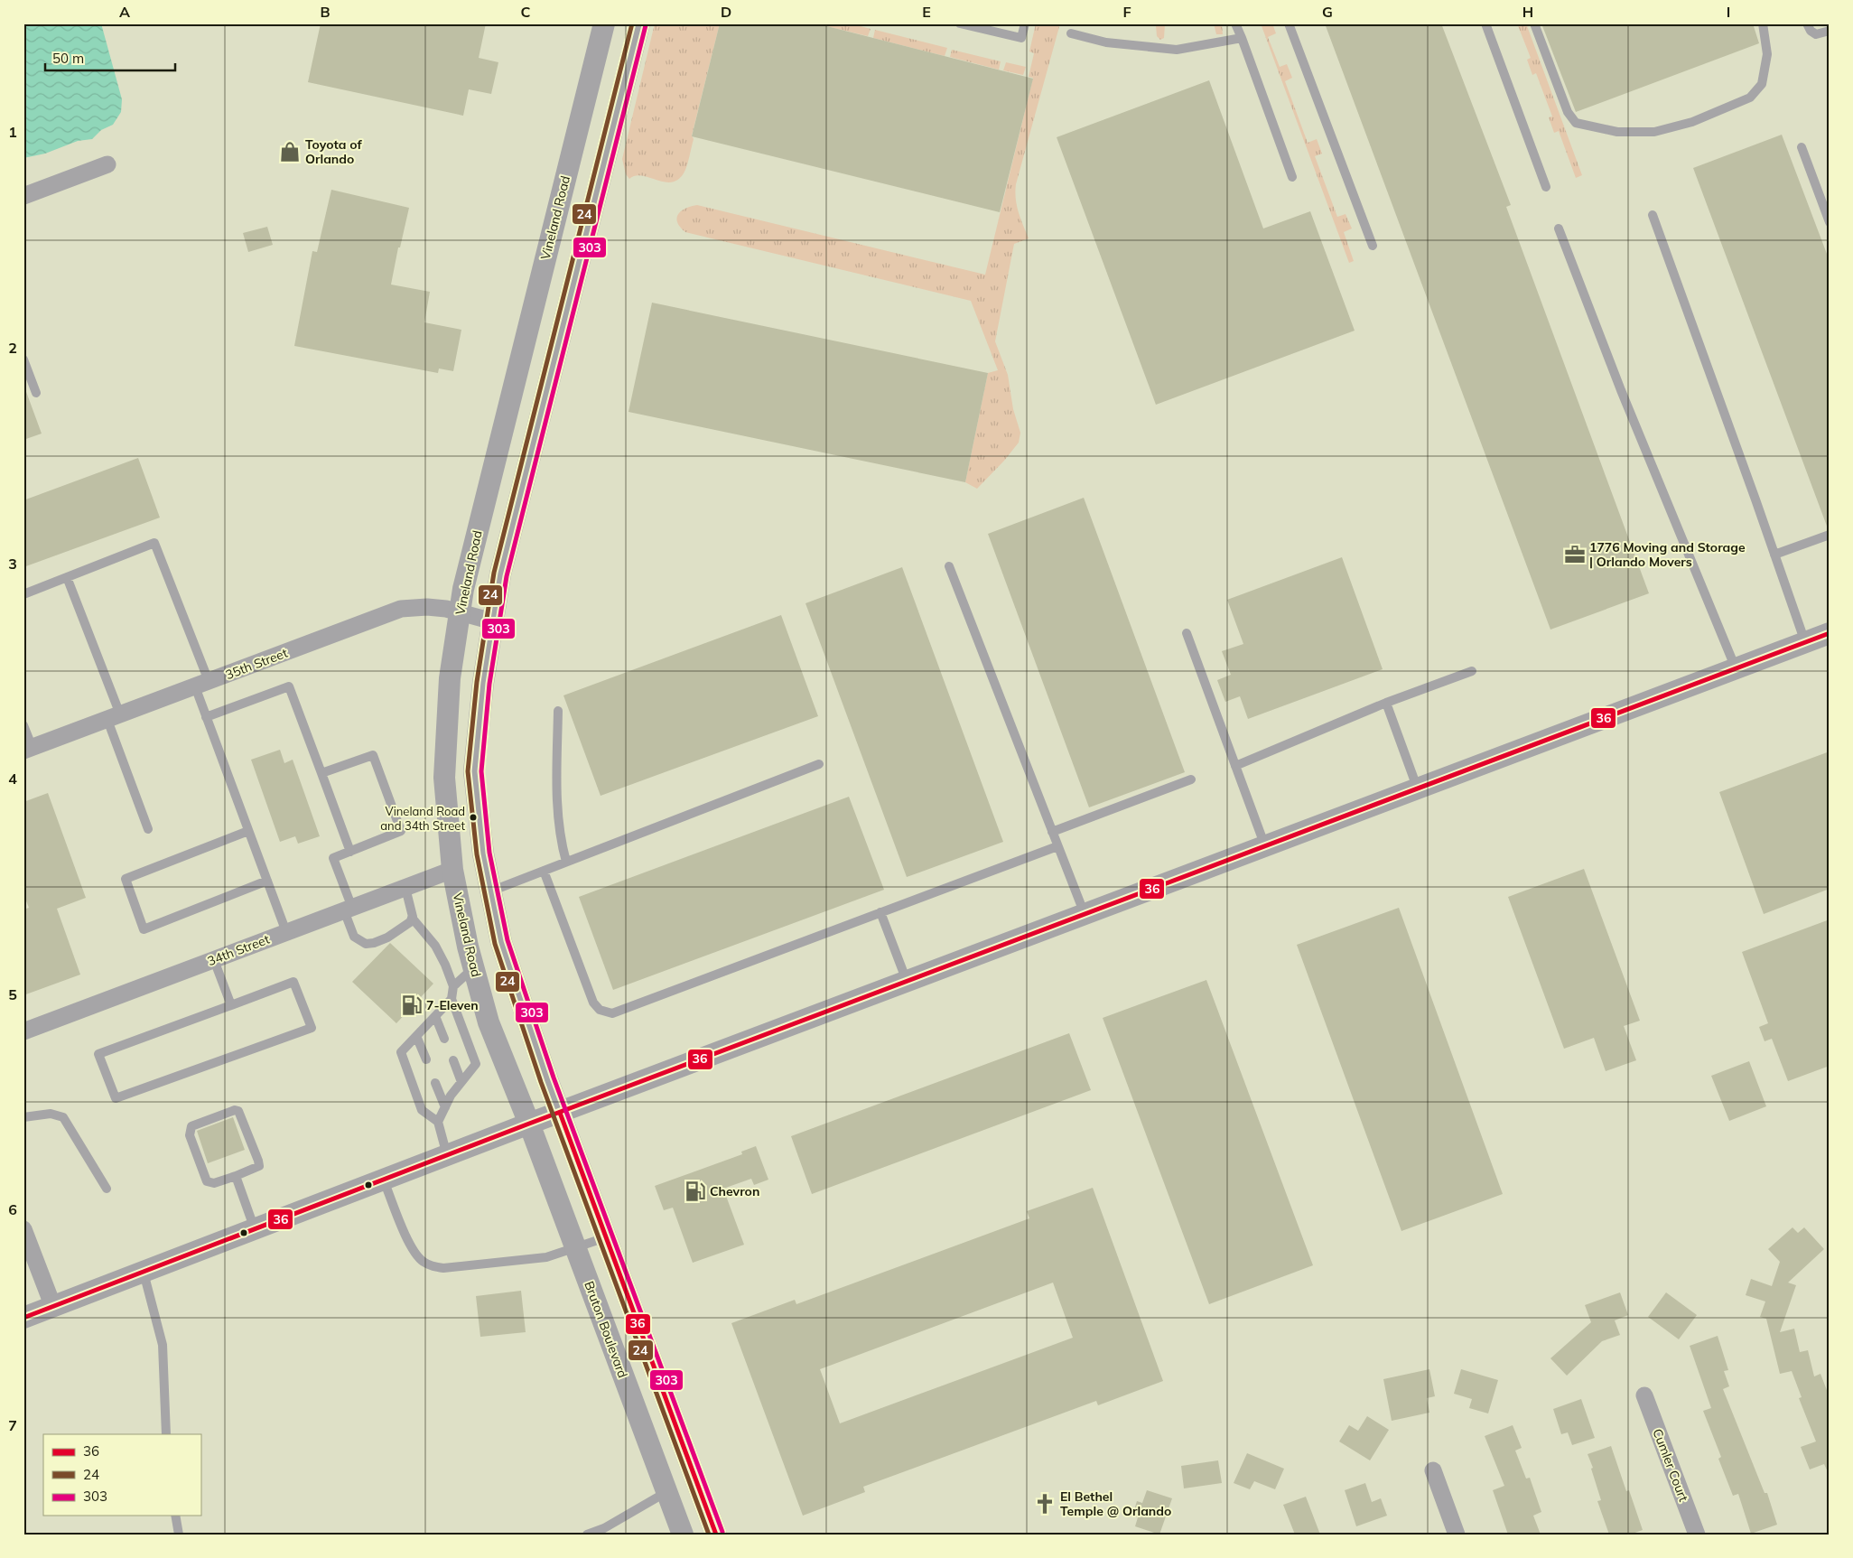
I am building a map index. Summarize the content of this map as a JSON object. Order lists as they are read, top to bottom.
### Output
{
  "streets": {
    "street": [
      "Vineland Road",
      "35th Street",
      "34th Street",
      "Bruton Boulevard",
      "Cumler Court"
    ]
  },
  "crossings": [
    ["Vineland Road", "35th Street"],
    ["Vineland Road", "34th Street"],
    ["Vineland Road", "Bruton Boulevard"]
  ],
  "places": {
    "shop": ["Toyota of Orlando"],
    "office": ["1776 Moving and Storage | Orlando Movers"],
    "other": ["Vineland Road and 34th Street"],
    "fuel station": ["7-Eleven", "Chevron"],
    "church": ["El Bethel Temple @ Orlando"]
  },
  "lines": ["transit line 24", "transit line 303", "transit line 36"],
  "legend": ["36", "24", "303"],
  "scale_bar": "50 m",
  "grid": {
    "columns": [
      "A",
      "B",
      "C",
      "D",
      "E",
      "F",
      "G",
      "H",
      "I"
    ],
    "rows": [
      "1",
      "2",
      "3",
      "4",
      "5",
      "6",
      "7"
    ]
  }
}
